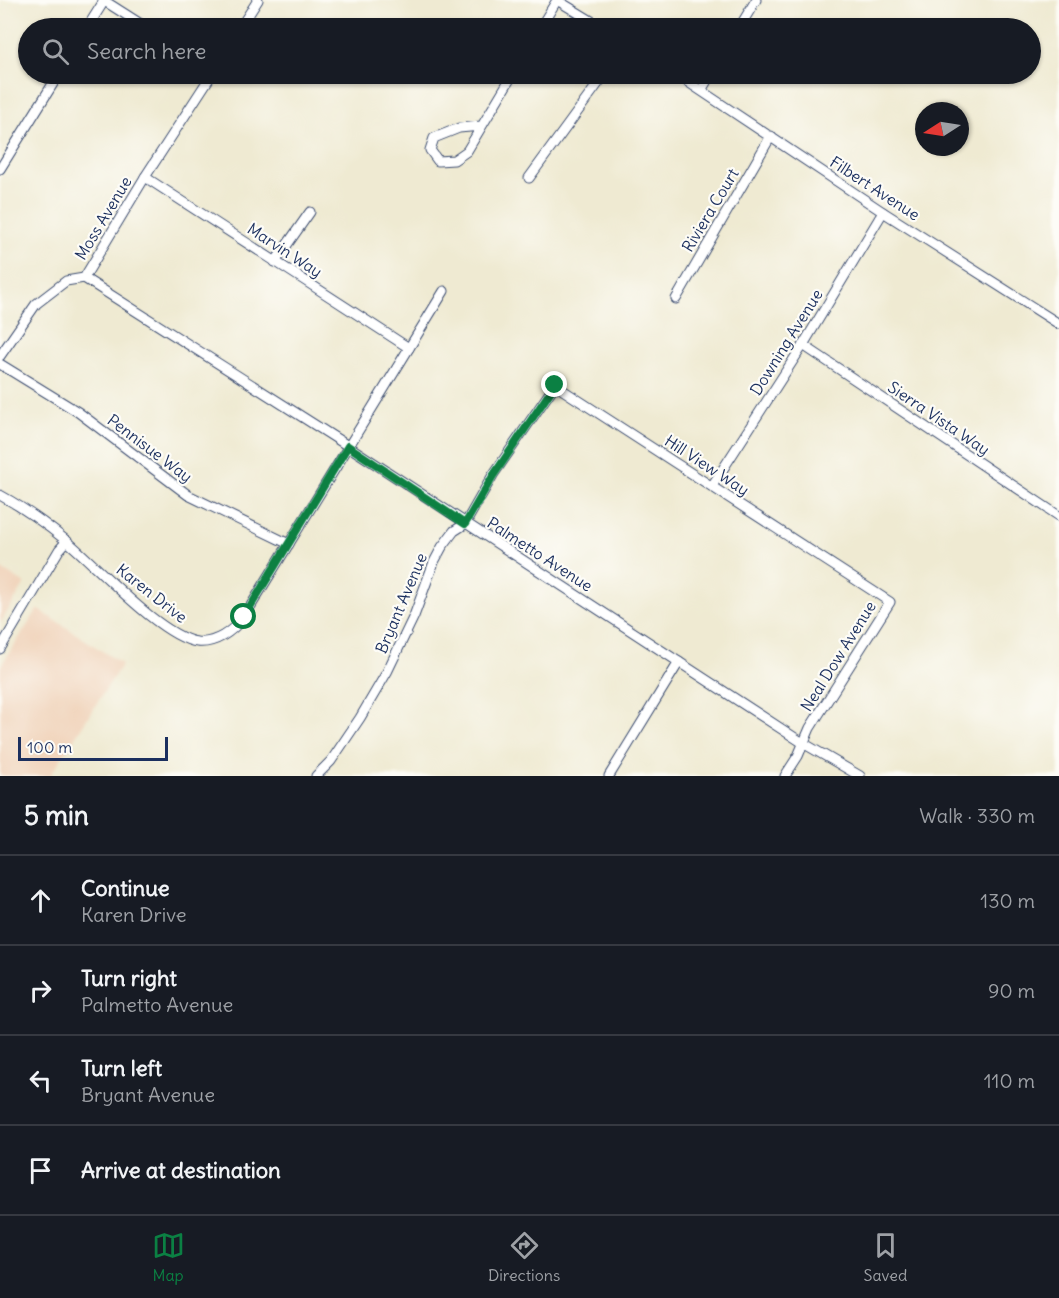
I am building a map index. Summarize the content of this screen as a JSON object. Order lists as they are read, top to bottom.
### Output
{
  "streets": {
    "street": [
      "Filbert Avenue",
      "Riviera Court",
      "Moss Avenue",
      "Marvin Way",
      "Downing Avenue",
      "Sierra Vista Way",
      "Pennisue Way",
      "Hill View Way",
      "Palmetto Avenue",
      "Karen Drive",
      "Bryant Avenue",
      "Neal Dow Avenue"
    ]
  },
  "crossings": [
    ["Filbert Avenue", "Riviera Court"],
    ["Filbert Avenue", "Downing Avenue"],
    ["Moss Avenue", "Marvin Way"],
    ["Moss Avenue", "Palmetto Avenue"],
    ["Marvin Way", "Karen Drive"],
    ["Downing Avenue", "Sierra Vista Way"],
    ["Downing Avenue", "Hill View Way"],
    ["Pennisue Way", "Karen Drive"],
    ["Hill View Way", "Bryant Avenue"],
    ["Hill View Way", "Neal Dow Avenue"],
    ["Palmetto Avenue", "Karen Drive"],
    ["Palmetto Avenue", "Bryant Avenue"],
    ["Palmetto Avenue", "Neal Dow Avenue"]
  ],
  "scale_bar": "100 m",
  "north": "left",
  "page": {
    "search": "Search here",
    "scale": "100 m",
    "heading": ["5 min", "Walk · 330 m"],
    "list": [
      ["Continue", "Karen Drive", "130 m"],
      ["Turn right", "Palmetto Avenue", "90 m"],
      ["Turn left", "Bryant Avenue", "110 m"],
      "Arrive at destination"
    ],
    "nav": ["Map", "Directions", "Saved"]
  }
}
